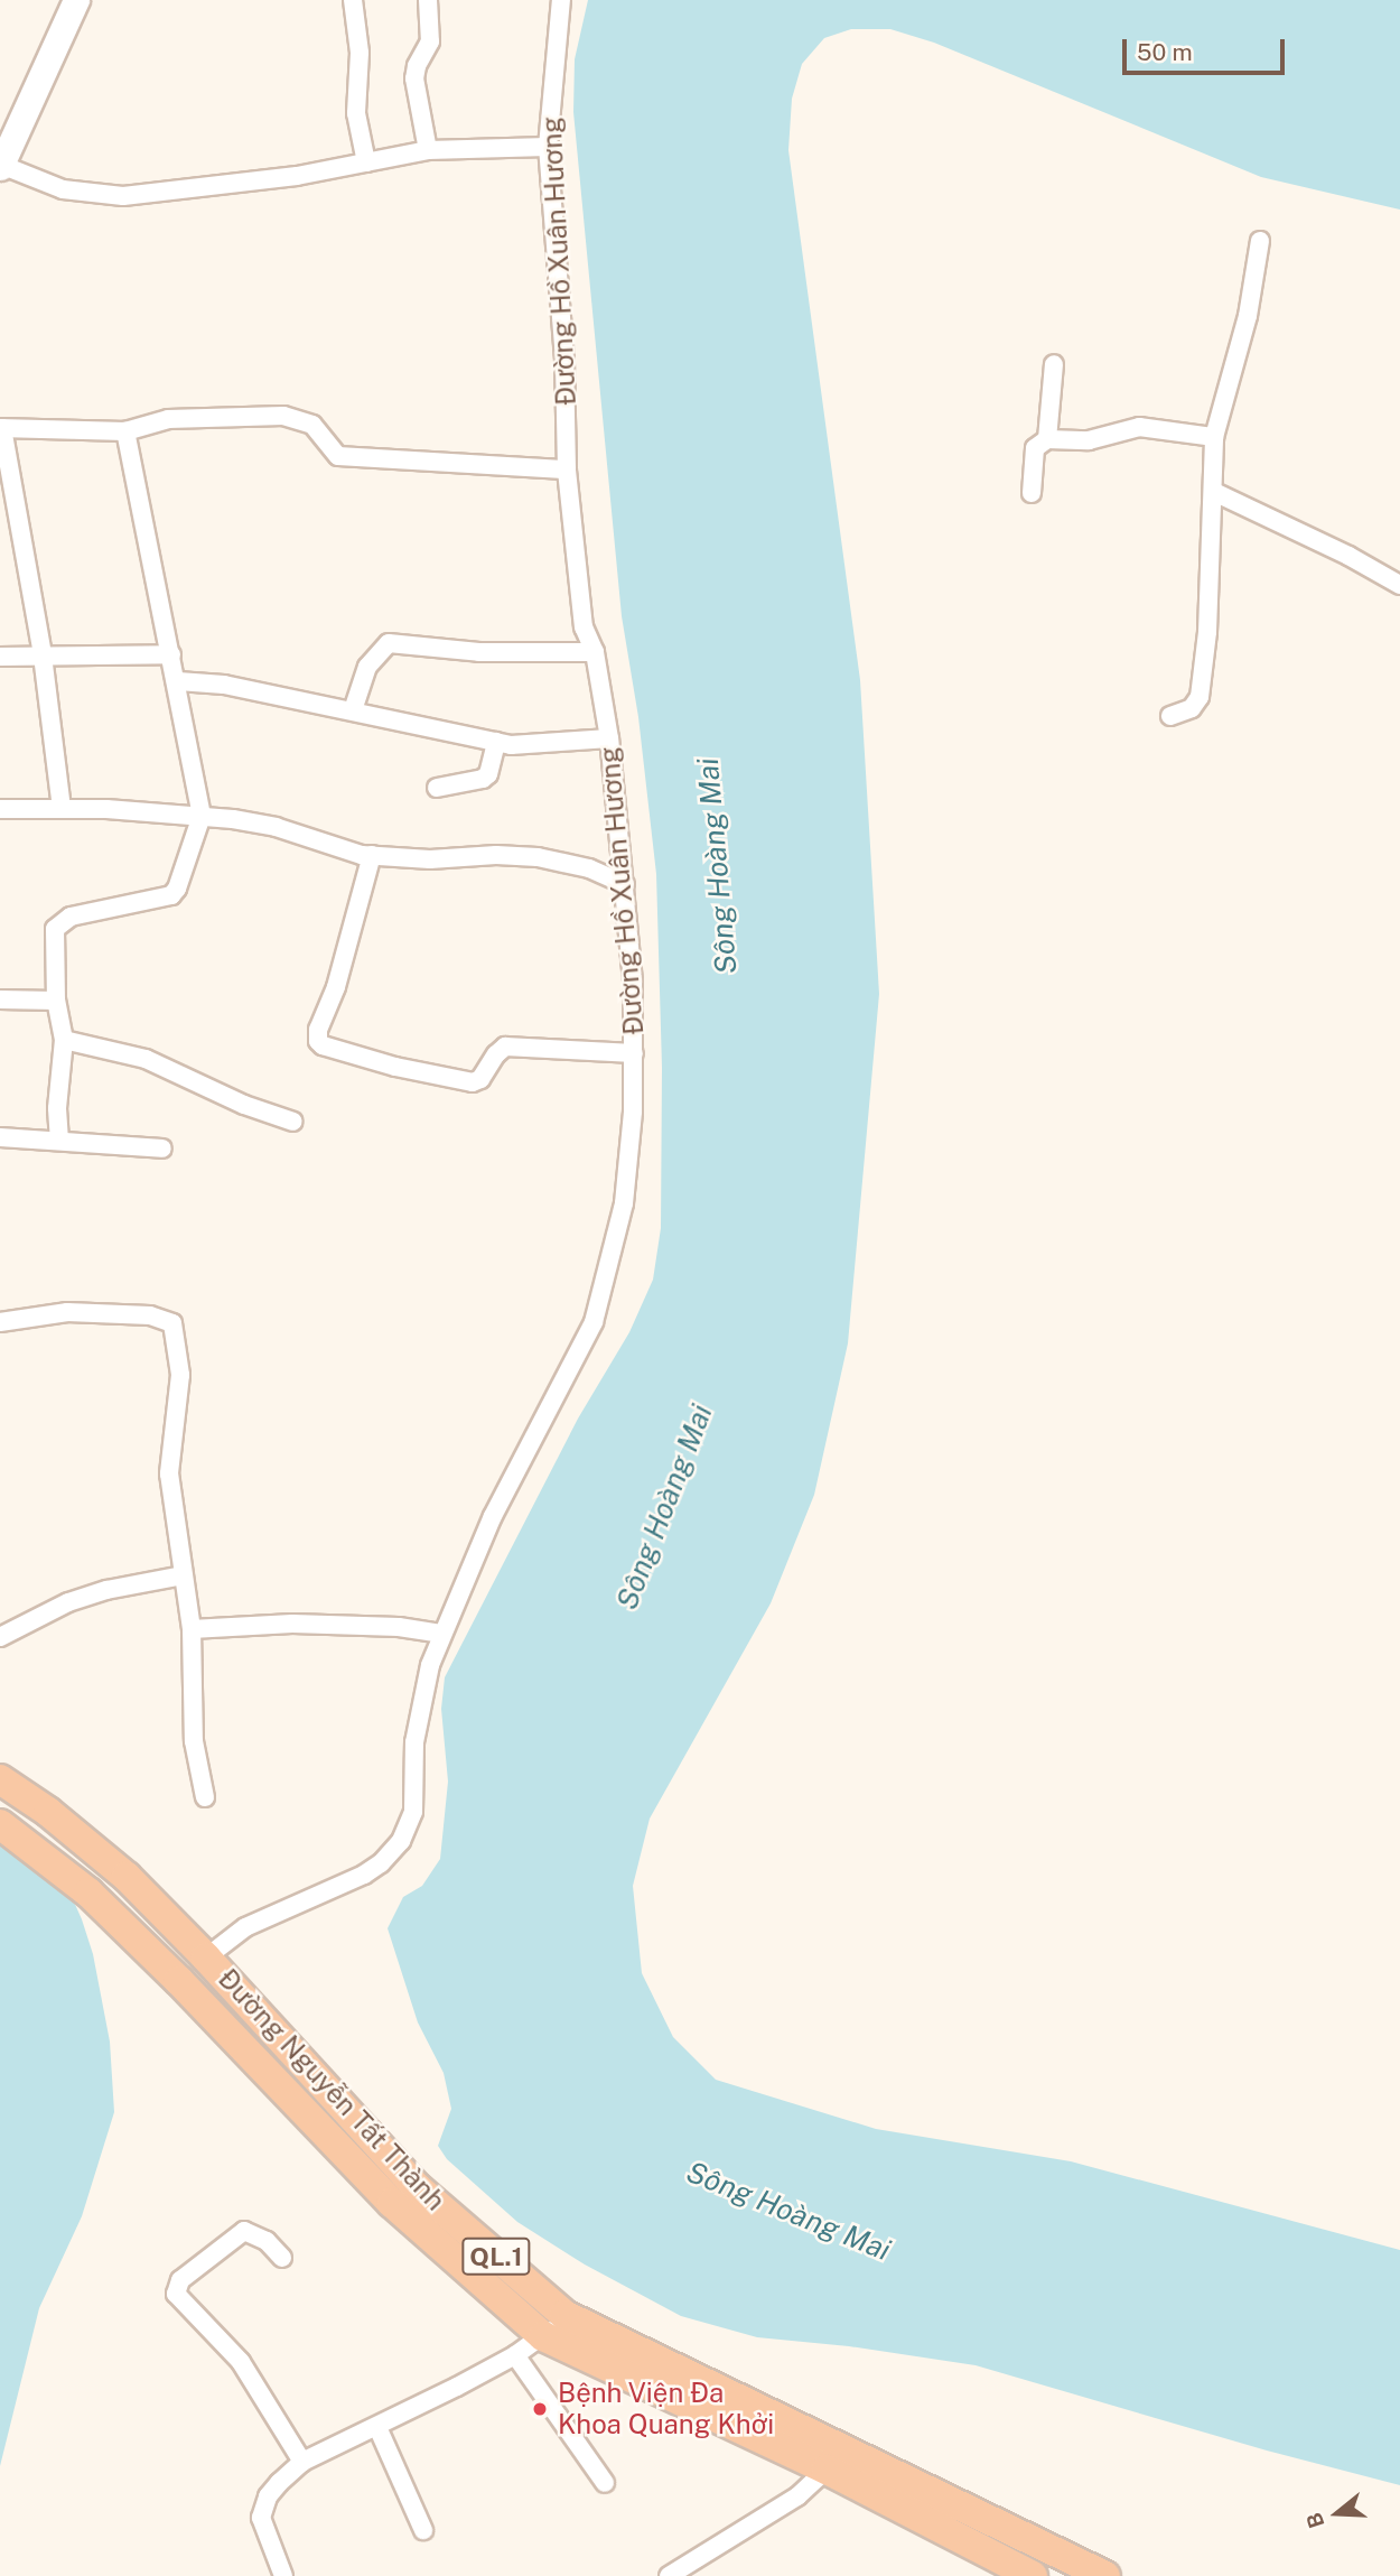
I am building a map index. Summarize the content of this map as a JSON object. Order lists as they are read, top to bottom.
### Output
{
  "streets": {
    "highway": ["Đường Nguyễn Tất Thành", "QL.1"],
    "street": ["Đường Hồ Xuân Hương"]
  },
  "crossings": [
    ["Đường Hồ Xuân Hương", "Đường Nguyễn Tất Thành"]
  ],
  "water": ["Sông Hoàng Mai"],
  "places": ["Bệnh Viện Đa Khoa Quang Khởi"],
  "scale_bar": "50 m",
  "north": "left"
}
